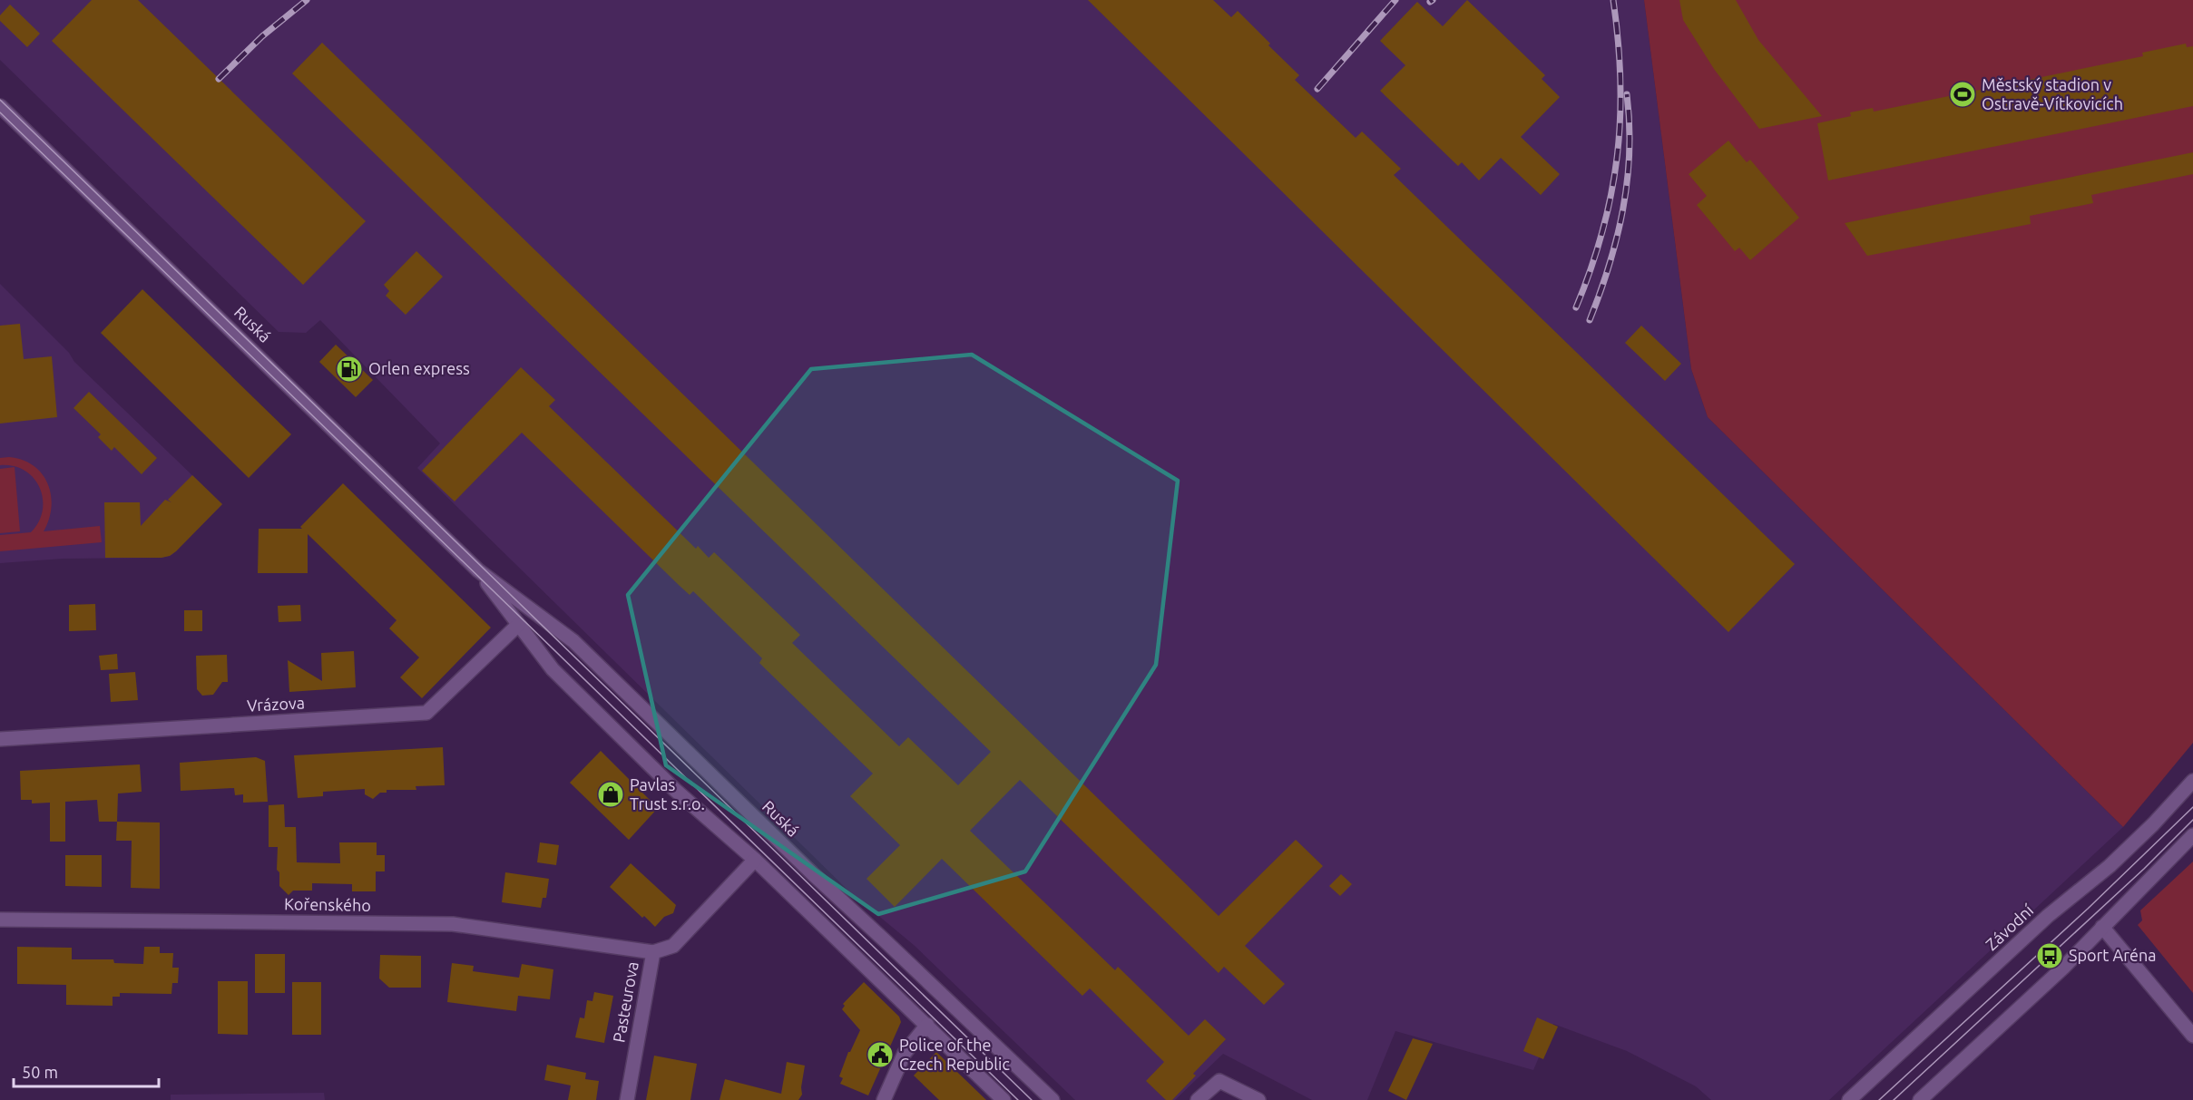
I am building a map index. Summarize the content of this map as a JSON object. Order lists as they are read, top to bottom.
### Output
{
  "streets": {
    "street": [
      "Ruská",
      "Vrázova",
      "Kořenského",
      "Závodní",
      "Pasteurova"
    ]
  },
  "crossings": [
    ["Ruská", "Vrázova"],
    ["Ruská", "Pasteurova"],
    ["Kořenského", "Pasteurova"]
  ],
  "places": {
    "sports": ["Městský stadion v Ostravě-Vítkovicích"],
    "fuel station": ["Orlen express"],
    "shop": ["Pavlas Trust s.r.o."],
    "bus stop": ["Sport Aréna"],
    "public building": ["Police of the Czech Republic"]
  },
  "scale_bar": "50 m"
}
